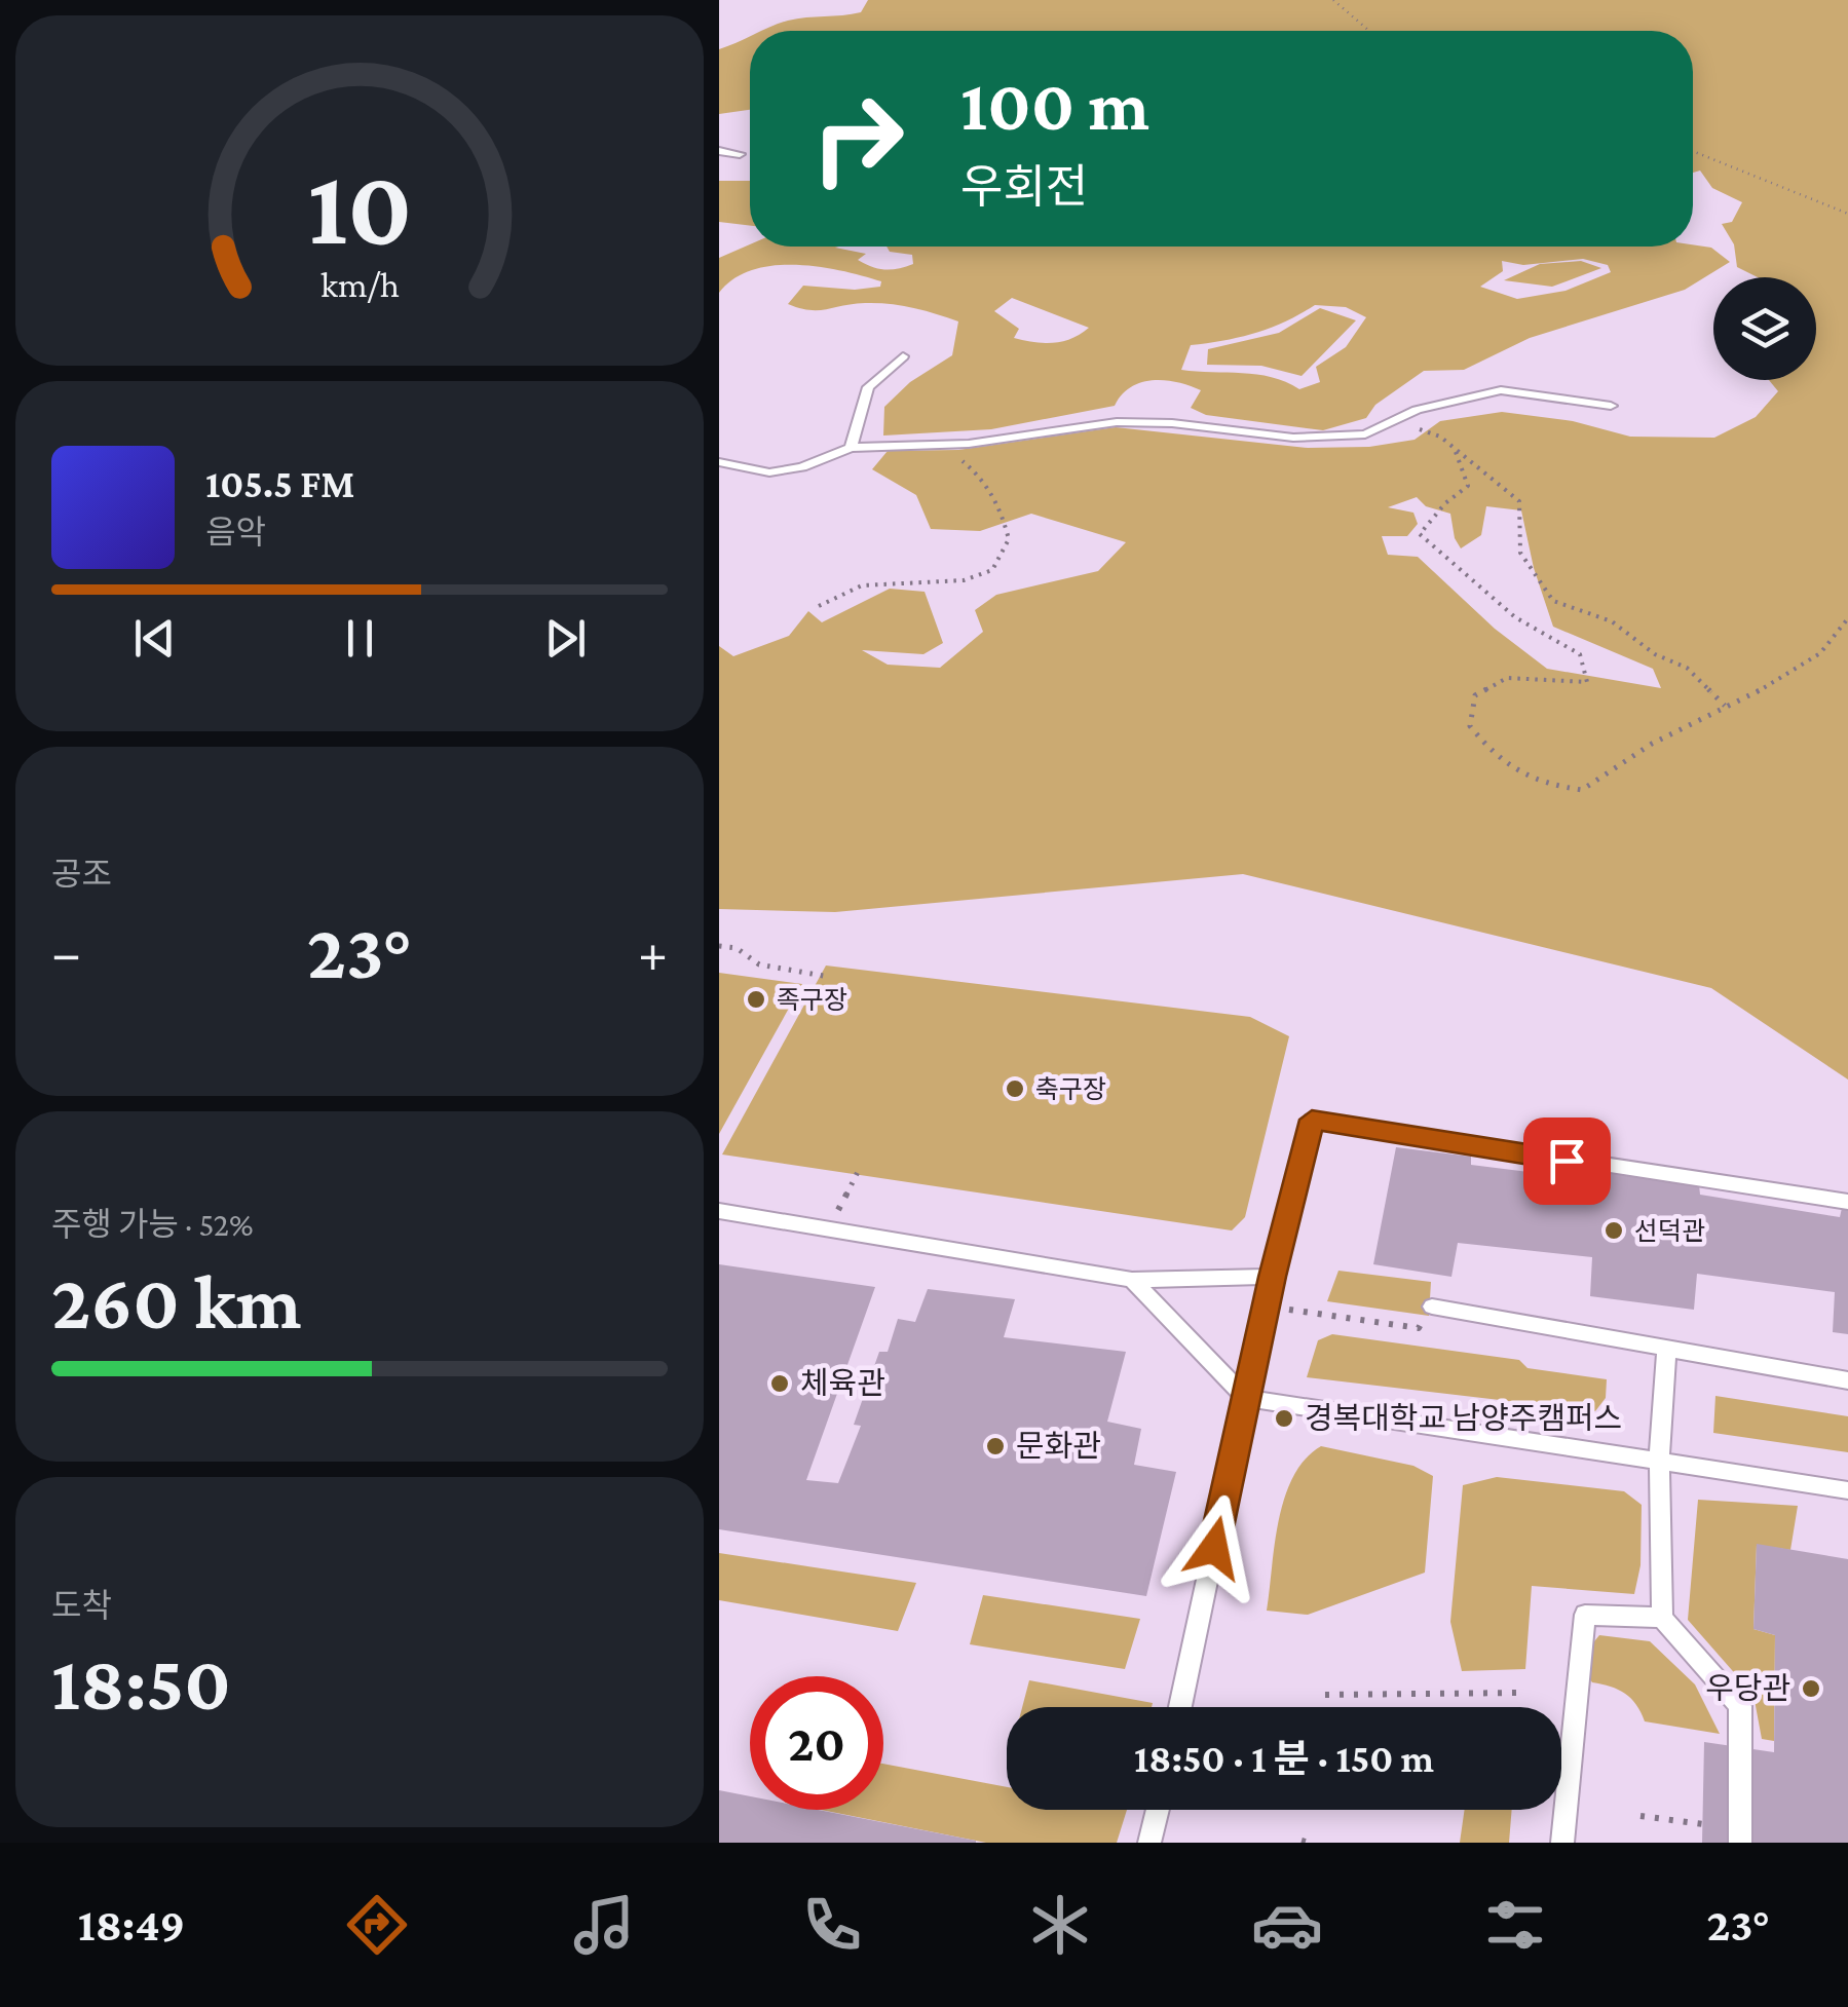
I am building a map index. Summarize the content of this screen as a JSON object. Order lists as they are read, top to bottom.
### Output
{
  "places": [
    "족구장",
    "축구장",
    "선덕관",
    "체육관",
    "경복대학교 남양주캠퍼스",
    "문화관",
    "우당관"
  ],
  "page": {
    "turn": ["100 m", "우회전"],
    "song": ["105.5 FM", "음악"],
    "tile": [
      "공조",
      ["주행 가능 · 52%", "260 km"],
      ["도착", "18:50"]
    ],
    "heat": ["−", "23°", "+"],
    "limit": "20",
    "trip": "18:50 · 1 분 · 150 m",
    "tabs": ["18:49", "23°"],
    "gauge": ["10", "km/h"]
  }
}
